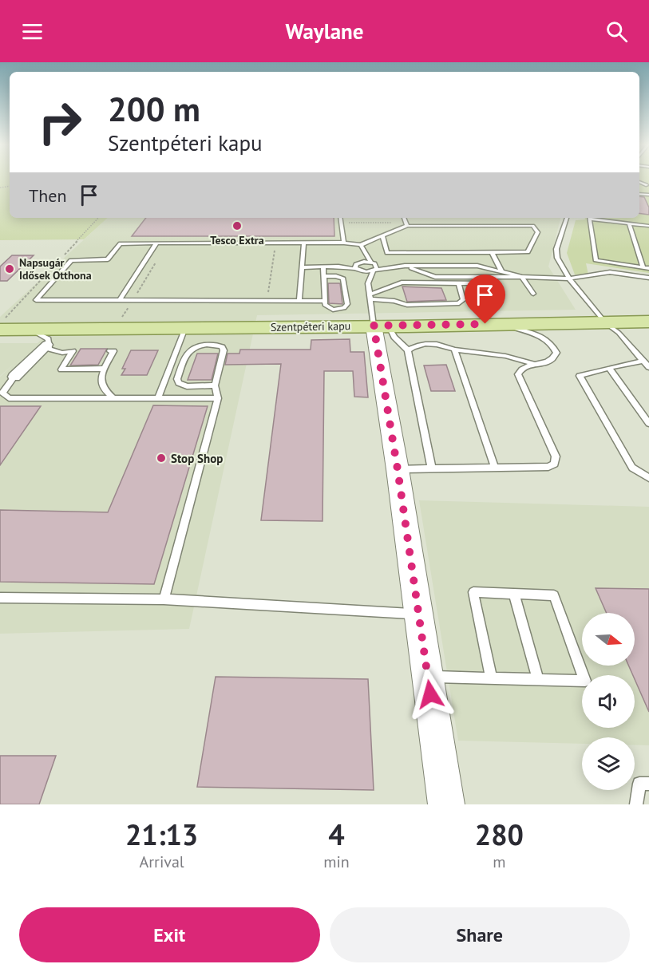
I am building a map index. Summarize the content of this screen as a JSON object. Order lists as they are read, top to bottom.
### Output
{
  "streets": {
    "main road": ["Szentpéteri kapu"]
  },
  "places": ["Tesco Extra", "Napsugár Idősek Otthona", "Stop Shop"],
  "north": "right",
  "page": {
    "header": "Waylane",
    "turn": ["200 m", "Szentpéteri kapu"],
    "then": "Then",
    "eta": [
      "21:13",
      "Arrival",
      "4",
      "min",
      "280",
      "m"
    ],
    "buttons": ["Exit", "Share"]
  }
}
